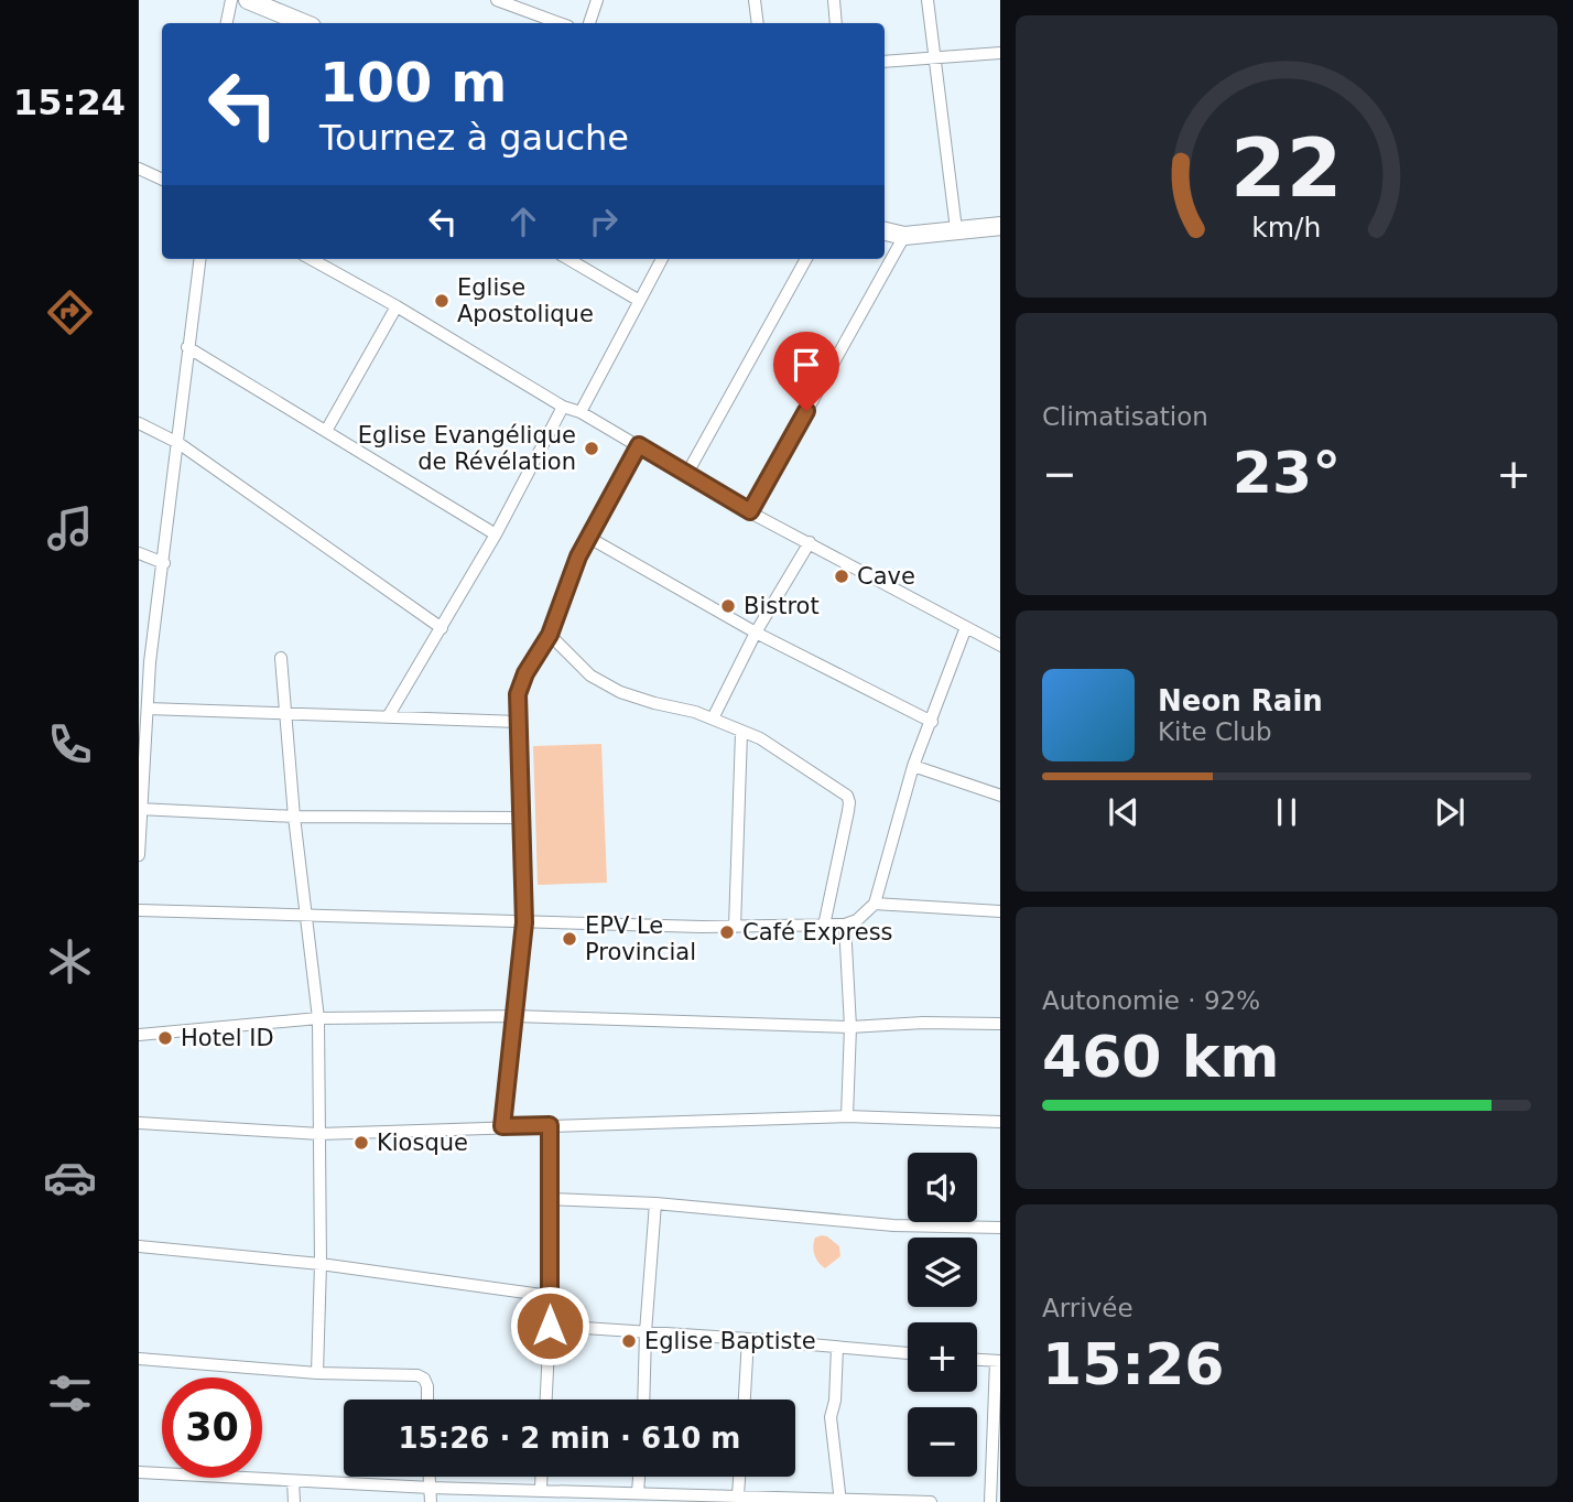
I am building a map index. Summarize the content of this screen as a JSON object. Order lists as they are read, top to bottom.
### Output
{
  "places": [
    "Eglise Apostolique",
    "Eglise Evangélique de Révélation",
    "Cave",
    "Bistrot",
    "Café Express",
    "EPV Le Provincial",
    "Hotel ID",
    "Kiosque",
    "Eglise Baptiste"
  ],
  "page": {
    "tabs": "15:24",
    "turn": ["100 m", "Tournez à gauche"],
    "tile": [
      "Climatisation",
      ["Autonomie · 92%", "460 km"],
      ["Arrivée", "15:26"]
    ],
    "heat": ["−", "23°", "+"],
    "song": ["Neon Rain", "Kite Club"],
    "map_buttons": ["+", "−"],
    "limit": "30",
    "trip": "15:26 · 2 min · 610 m",
    "gauge": ["22", "km/h"]
  }
}
